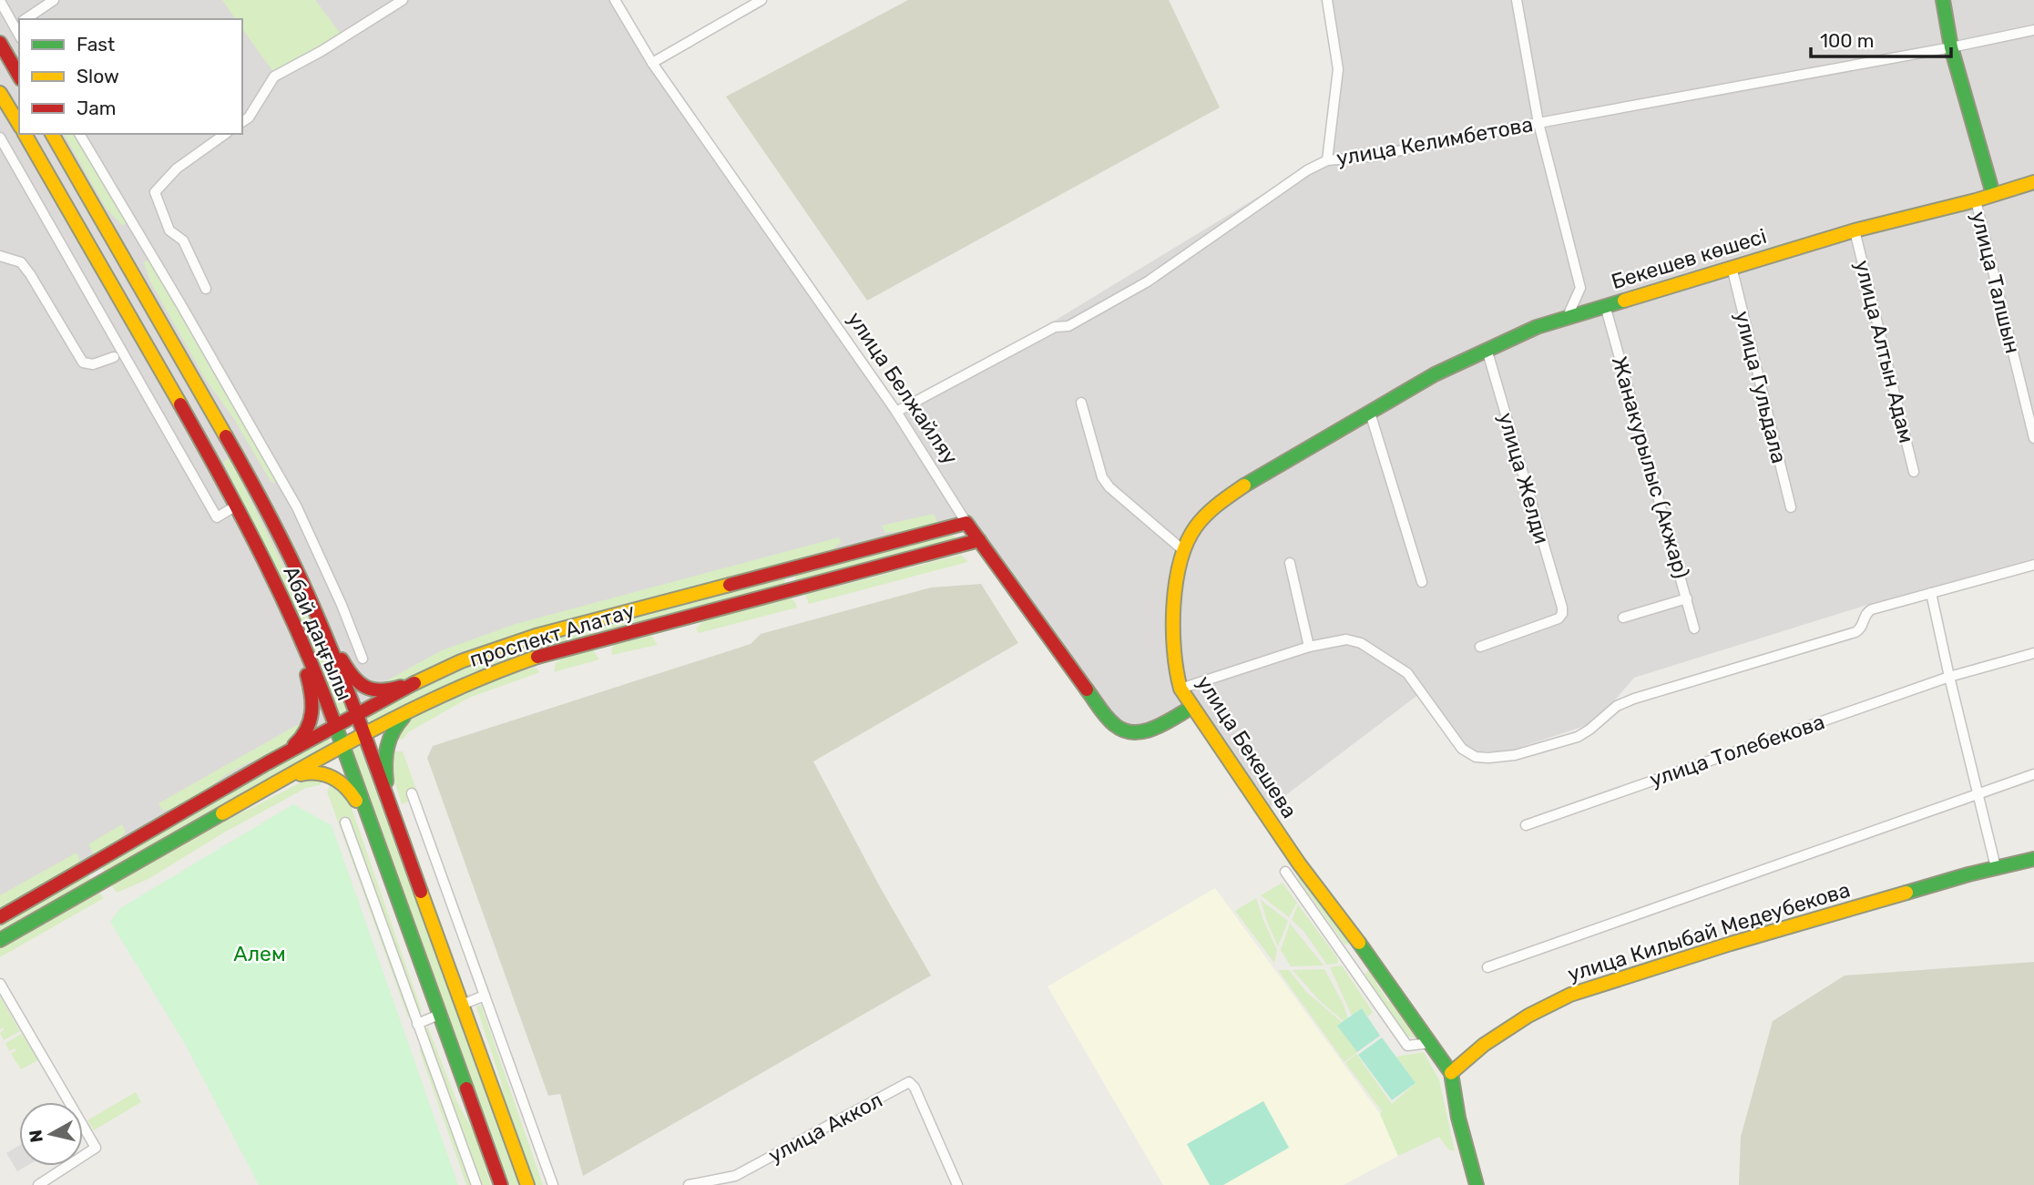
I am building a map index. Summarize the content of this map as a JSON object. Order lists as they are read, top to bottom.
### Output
{
  "streets": {
    "main road": [
      "Бекешев көшесі",
      "улица Белжайляу",
      "Абай даңғылы",
      "проспект Алатау",
      "улица Бекешева",
      "улица Килыбай Медеубекова"
    ],
    "street": [
      "улица Келимбетова",
      "улица Талшын",
      "улица Алтын Адам",
      "улица Гульдала",
      "Жанакурылыс (Акжар)",
      "улица Желди",
      "улица Толебекова",
      "улица Аккол"
    ]
  },
  "crossings": [
    ["улица Келимбетова", "улица Белжайляу"],
    ["Бекешев көшесі", "улица Талшын"],
    ["Бекешев көшесі", "улица Алтын Адам"],
    ["Бекешев көшесі", "улица Гульдала"],
    ["Бекешев көшесі", "Жанакурылыс (Акжар)"],
    ["Бекешев көшесі", "улица Желди"],
    ["Бекешев көшесі", "улица Бекешева"],
    ["улица Белжайляу", "проспект Алатау"],
    ["улица Белжайляу", "улица Бекешева"],
    ["Абай даңғылы", "проспект Алатау"],
    ["улица Бекешева", "улица Килыбай Медеубекова"]
  ],
  "parks": ["Алем"],
  "legend": ["Fast", "Slow", "Jam"],
  "scale_bar": "100 m",
  "north": "left"
}
